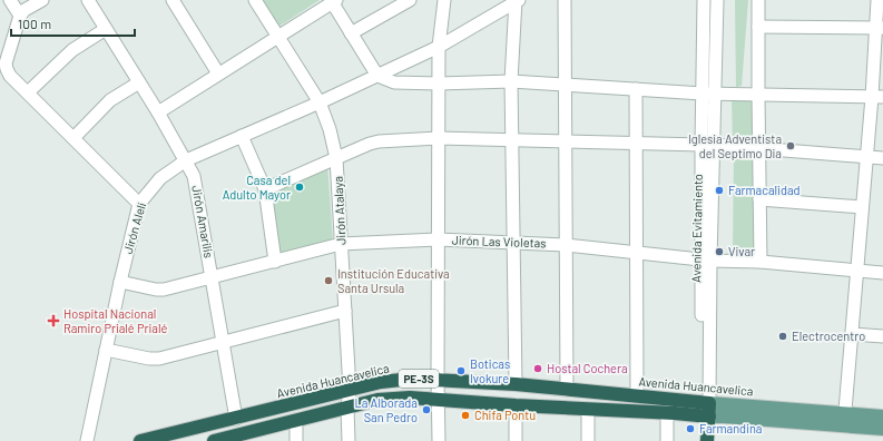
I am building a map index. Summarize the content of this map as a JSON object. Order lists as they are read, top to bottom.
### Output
{
  "streets": {
    "highway": ["PE-3S", "Avenida Huancavelica"],
    "street": [
      "Jirón Atalaya",
      "Jirón Amarilis",
      "Jirón Alelí",
      "Avenida Evitamiento",
      "Jirón Las Violetas"
    ]
  },
  "crossings": [
    ["Jirón Atalaya", "Jirón Alelí"],
    ["Jirón Atalaya", "Jirón Las Violetas"],
    ["Jirón Atalaya", "Avenida Huancavelica"],
    ["Jirón Amarilis", "Jirón Alelí"],
    ["Jirón Amarilis", "Jirón Las Violetas"],
    ["Jirón Amarilis", "Avenida Huancavelica"],
    ["Jirón Alelí", "Jirón Las Violetas"],
    ["Avenida Evitamiento", "Jirón Las Violetas"],
    ["Avenida Evitamiento", "Avenida Huancavelica"]
  ],
  "places": {
    "other": [
      "Iglesia Adventista del Septimo Dia",
      "Casa del Adulto Mayor",
      "Farmacalidad",
      "Vivar",
      "Institución Educativa Santa Ursula",
      "Electrocentro",
      "Hostal Cochera",
      "Boticas Ivokure",
      "La Alborada San Pedro",
      "Chifa Pontu",
      "Farmandina"
    ],
    "health": ["Hospital Nacional Ramiro Prialé Prialé"]
  },
  "scale_bar": "100 m"
}
